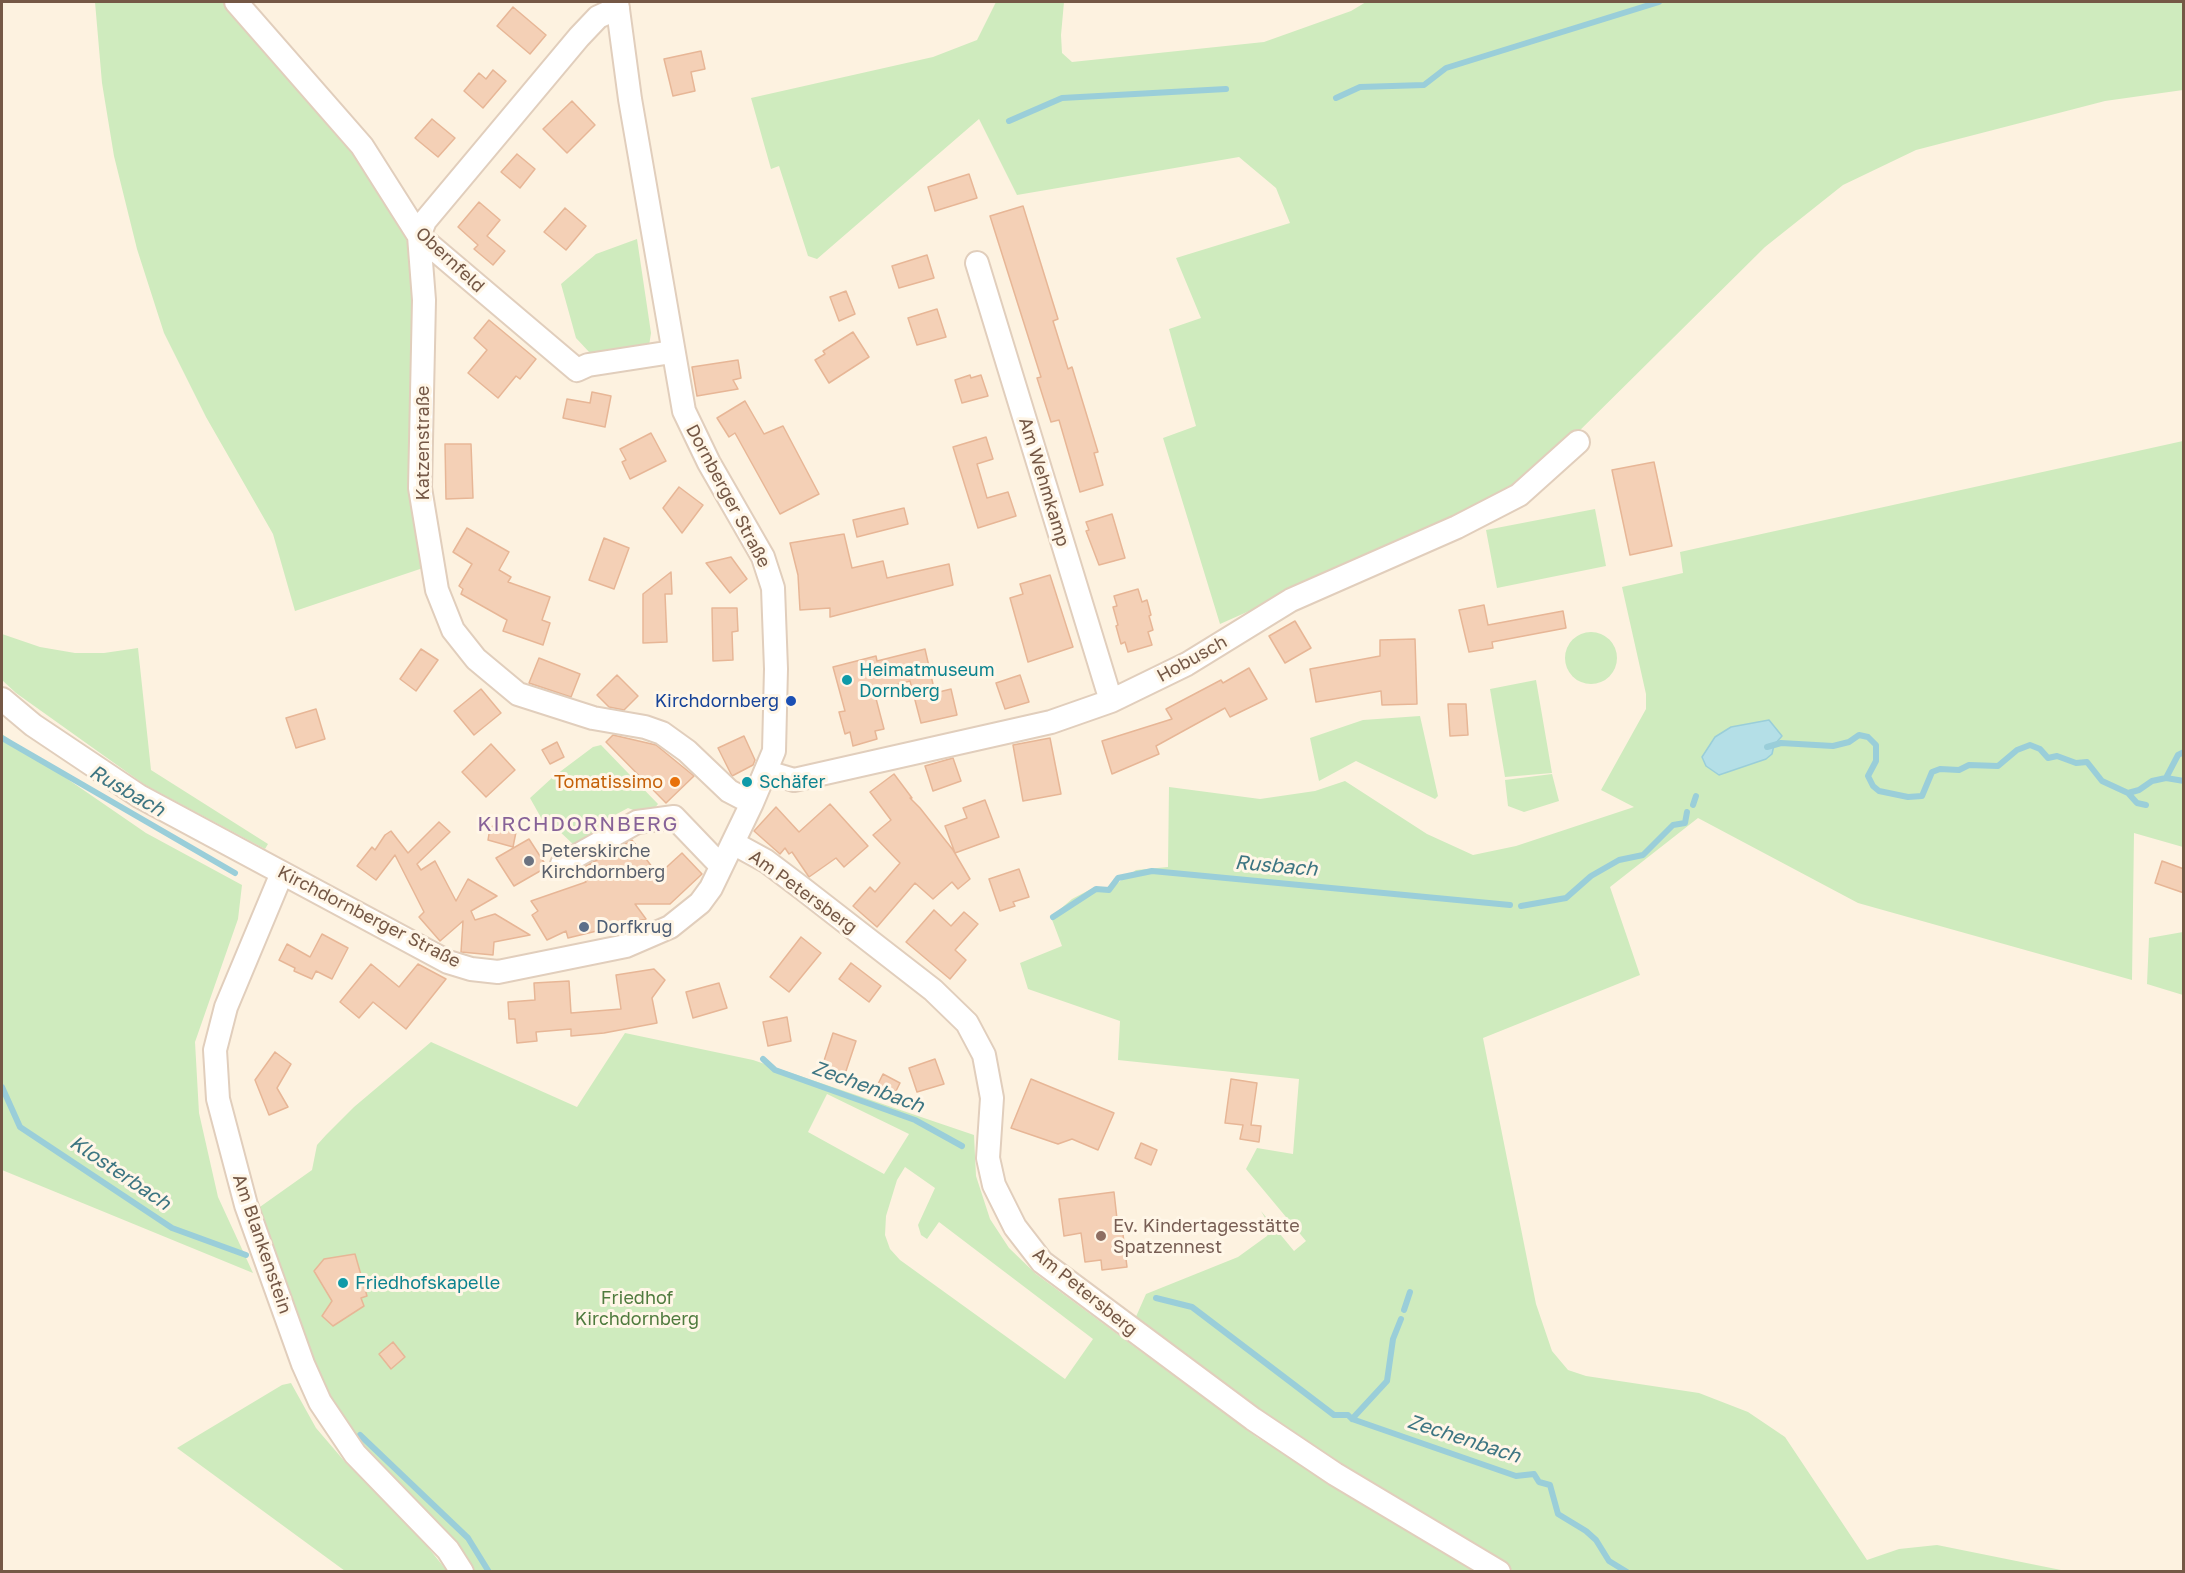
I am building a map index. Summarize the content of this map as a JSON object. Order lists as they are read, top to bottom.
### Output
{
  "streets": {
    "street": [
      "Obernfeld",
      "Katzenstraße",
      "Am Wehmkamp",
      "Dornberger Straße",
      "Hobusch",
      "Am Petersberg",
      "Kirchdornberger Straße",
      "Am Blankenstein"
    ]
  },
  "crossings": [
    ["Obernfeld", "Katzenstraße"],
    ["Obernfeld", "Dornberger Straße"],
    ["Katzenstraße", "Dornberger Straße"],
    ["Am Wehmkamp", "Hobusch"],
    ["Dornberger Straße", "Hobusch"],
    ["Dornberger Straße", "Am Petersberg"],
    ["Dornberger Straße", "Kirchdornberger Straße"],
    ["Am Petersberg", "Kirchdornberger Straße"],
    ["Kirchdornberger Straße", "Am Blankenstein"]
  ],
  "districts": ["KIRCHDORNBERG"],
  "water": ["Rusbach", "Zechenbach", "Klosterbach"],
  "parks": ["Friedhof Kirchdornberg"],
  "places": [
    "Heimatmuseum Dornberg",
    "Kirchdornberg",
    "Tomatissimo",
    "Schäfer",
    "Peterskirche Kirchdornberg",
    "Dorfkrug",
    "Ev. Kindertagesstätte Spatzennest",
    "Friedhofskapelle"
  ]
}
